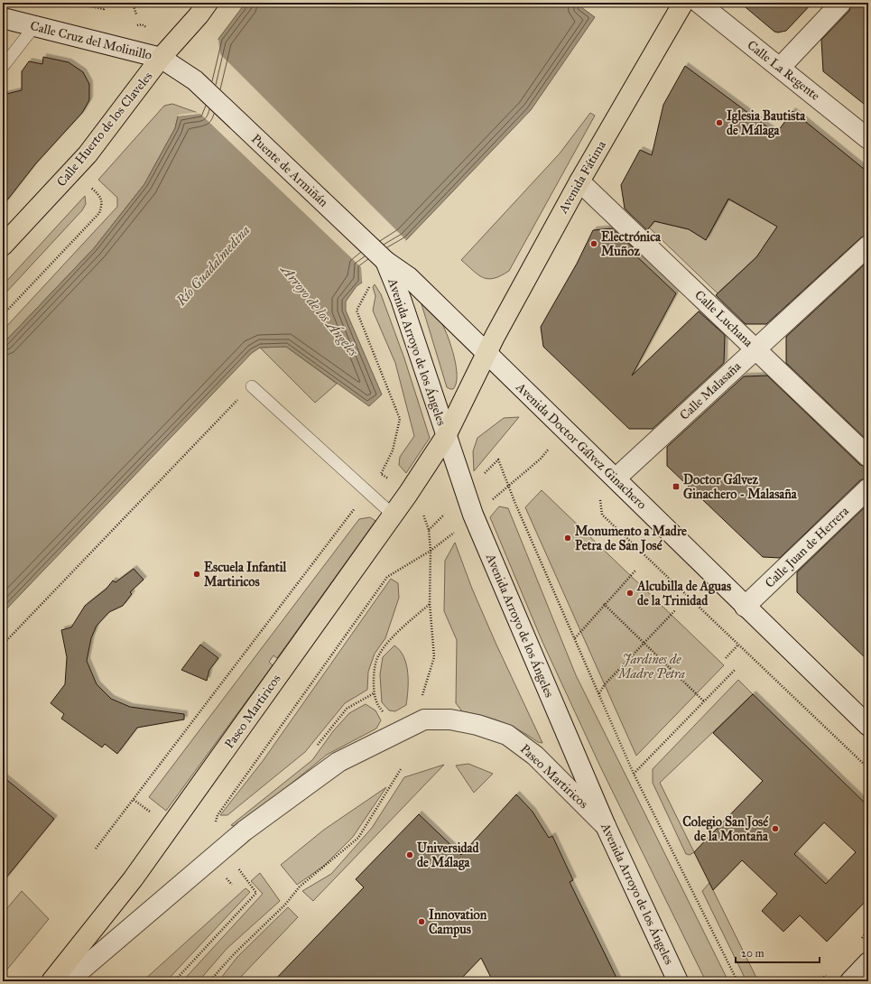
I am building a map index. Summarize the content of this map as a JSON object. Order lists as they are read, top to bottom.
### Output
{
  "streets": {
    "main road": ["Calle Huerto de los Claveles", "Avenida Fátima", "Paseo Martiricos"],
    "street": [
      "Calle Cruz del Molinillo",
      "Calle La Regente",
      "Puente de Armiñán",
      "Calle Luchana",
      "Avenida Arroyo de los Ángeles",
      "Calle Malasaña",
      "Avenida Doctor Gálvez Ginachero",
      "Calle Juan de Herrera"
    ]
  },
  "crossings": [
    ["Calle Cruz del Molinillo", "Calle Huerto de los Claveles"],
    ["Calle Cruz del Molinillo", "Puente de Armiñán"],
    ["Puente de Armiñán", "Avenida Arroyo de los Ángeles"],
    ["Puente de Armiñán", "Avenida Doctor Gálvez Ginachero"],
    ["Avenida Fátima", "Calle Luchana"],
    ["Avenida Fátima", "Avenida Arroyo de los Ángeles"],
    ["Avenida Fátima", "Avenida Doctor Gálvez Ginachero"],
    ["Avenida Fátima", "Paseo Martiricos"],
    ["Calle Luchana", "Calle Malasaña"],
    ["Avenida Arroyo de los Ángeles", "Avenida Doctor Gálvez Ginachero"],
    ["Avenida Arroyo de los Ángeles", "Paseo Martiricos"],
    ["Calle Malasaña", "Avenida Doctor Gálvez Ginachero"],
    ["Avenida Doctor Gálvez Ginachero", "Calle Juan de Herrera"]
  ],
  "water": ["Río Guadalmedina", "Arroyo de los Ángeles"],
  "parks": ["Jardines de Madre Petra"],
  "places": {
    "other": [
      "Iglesia Bautista de Málaga",
      "Electrónica Muñoz",
      "Monumento a Madre Petra de San José",
      "Escuela Infantil Martiricos",
      "Alcubilla de Aguas de la Trinidad",
      "Colegio San José de la Montaña",
      "Universidad de Málaga",
      "Innovation Campus"
    ],
    "transit": ["Doctor Gálvez Ginachero - Malasaña"]
  },
  "scale_bar": "20 m"
}
